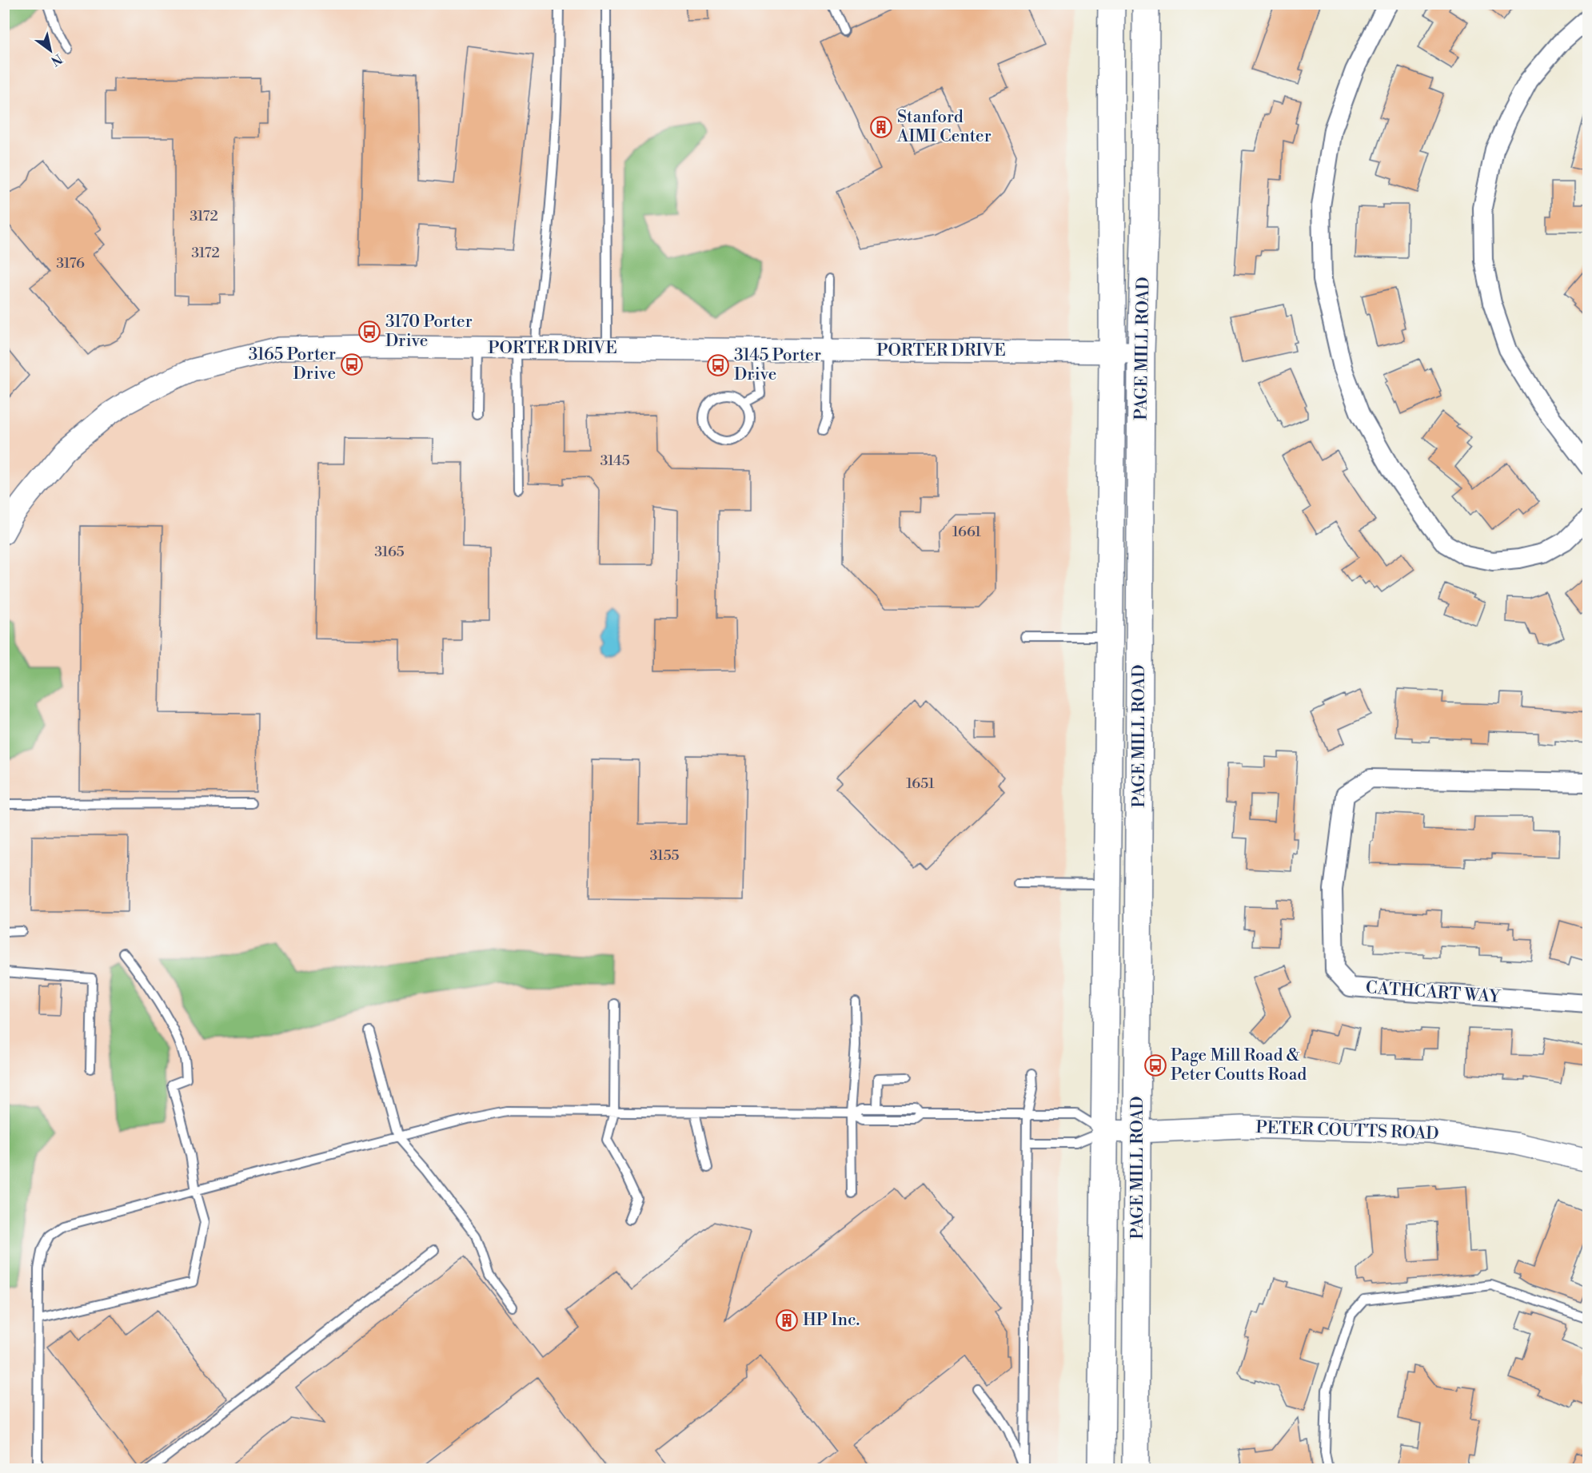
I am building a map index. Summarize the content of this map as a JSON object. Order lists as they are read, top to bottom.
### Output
{
  "streets": {
    "main road": ["PAGE MILL ROAD"],
    "street": ["PORTER DRIVE", "CATHCART WAY", "PETER COUTTS ROAD"]
  },
  "crossings": [
    ["PORTER DRIVE", "PAGE MILL ROAD"],
    ["PAGE MILL ROAD", "PETER COUTTS ROAD"]
  ],
  "places": {
    "building": ["Stanford AIMI Center", "HP Inc."],
    "bus stop": [
      "3170 Porter Drive",
      "3165 Porter Drive",
      "3145 Porter Drive",
      "Page Mill Road & Peter Coutts Road"
    ]
  },
  "house_numbers": [
    "3172",
    "3172",
    "3176",
    "3145",
    "1661",
    "3165",
    "1651",
    "3155"
  ],
  "north": "bottom right"
}
